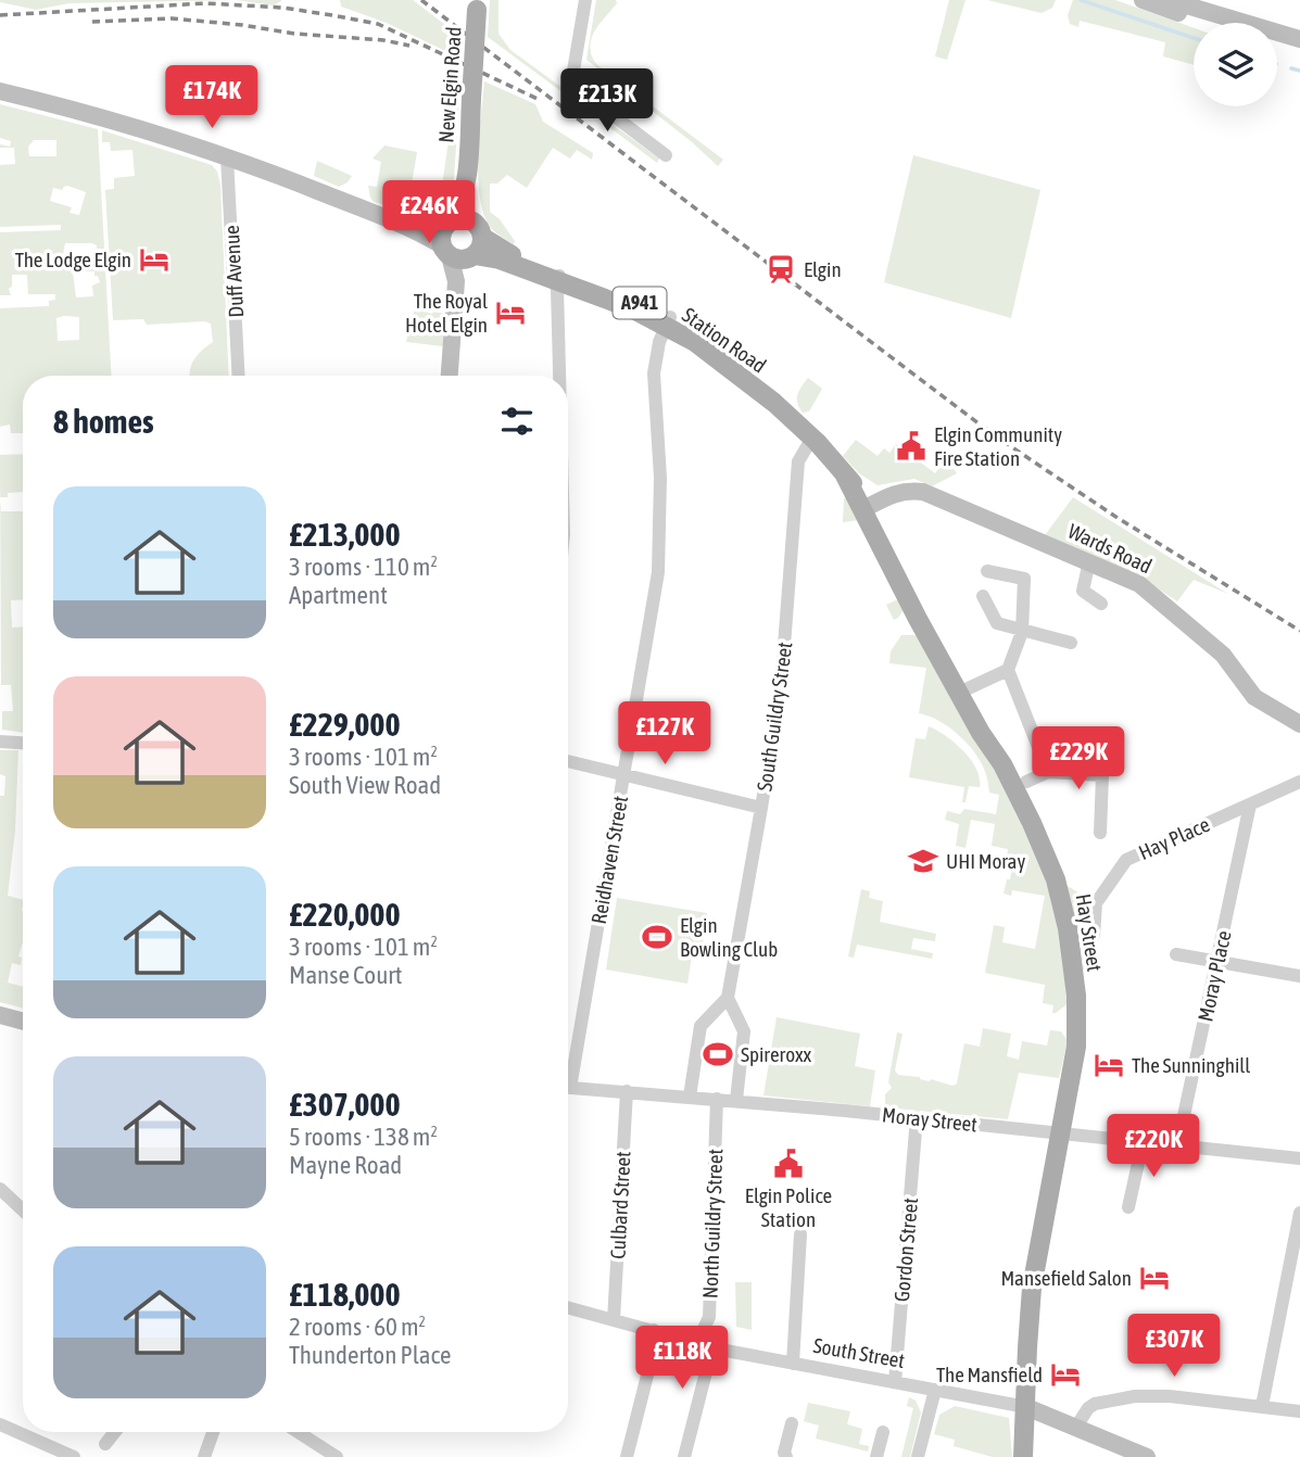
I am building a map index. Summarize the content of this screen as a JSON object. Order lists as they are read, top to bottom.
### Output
{
  "streets": {
    "main road": [
      "New Elgin Road",
      "A941",
      "Station Road",
      "Hay Street"
    ],
    "street": [
      "Duff Avenue",
      "Wards Road",
      "South Guildry Street",
      "Hay Place",
      "Reidhaven Street",
      "Moray Place",
      "Moray Street",
      "Culbard Street",
      "North Guildry Street",
      "Gordon Street",
      "South Street"
    ]
  },
  "crossings": [
    ["New Elgin Road", "Station Road"],
    ["A941", "Hay Street"],
    ["A941", "South Street"],
    ["Station Road", "Wards Road"],
    ["Station Road", "South Guildry Street"],
    ["Station Road", "Reidhaven Street"],
    ["Station Road", "Hay Street"],
    ["Wards Road", "Hay Street"],
    ["South Guildry Street", "Moray Street"],
    ["Hay Place", "Moray Place"],
    ["Hay Street", "Moray Street"],
    ["Hay Street", "South Street"],
    ["Moray Place", "Moray Street"],
    ["Moray Street", "Culbard Street"],
    ["Moray Street", "North Guildry Street"],
    ["Moray Street", "Gordon Street"],
    ["Culbard Street", "South Street"],
    ["North Guildry Street", "South Street"],
    ["Gordon Street", "South Street"]
  ],
  "places": {
    "hotel": [
      "The Lodge Elgin",
      "The Royal Hotel Elgin",
      "The Sunninghill",
      "Mansefield Salon",
      "The Mansfield"
    ],
    "station": ["Elgin"],
    "public building": ["Elgin Community Fire Station", "Elgin Police Station"],
    "school or university": ["UHI Moray"],
    "sports": ["Elgin Bowling Club", "Spireroxx"]
  },
  "page": {
    "price": [
      "£174K",
      "£213K",
      "£246K",
      "£127K",
      "£229K",
      "£220K",
      "£307K",
      "£118K"
    ],
    "heading": "8 homes",
    "list": [
      {
        "name": "£213,000",
        "note": "3 rooms · 110 m² · Apartment"
      },
      {
        "name": "£229,000",
        "note": "3 rooms · 101 m² · South View Road"
      },
      {
        "name": "£220,000",
        "note": "3 rooms · 101 m² · Manse Court"
      },
      {
        "name": "£307,000",
        "note": "5 rooms · 138 m² · Mayne Road"
      },
      {
        "name": "£118,000",
        "note": "2 rooms · 60 m² · Thunderton Place"
      }
    ]
  }
}
